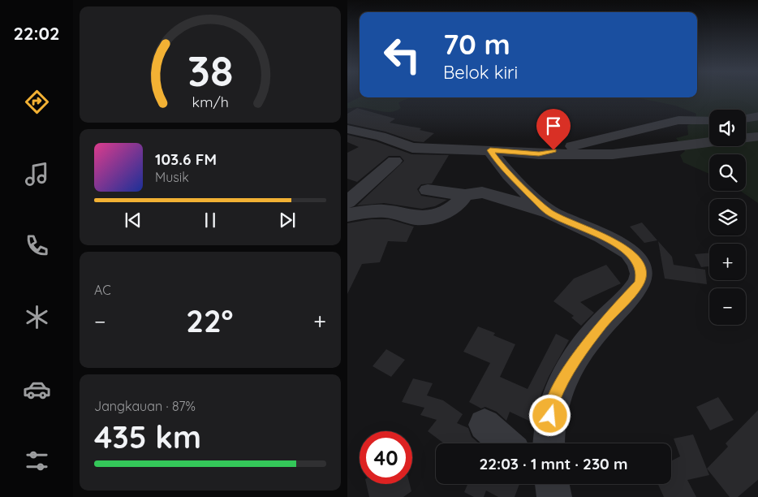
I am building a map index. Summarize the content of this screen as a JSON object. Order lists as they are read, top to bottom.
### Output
{
  "page": {
    "tabs": "22:02",
    "turn": ["70 m", "Belok kiri"],
    "map_buttons": ["+", "−"],
    "song": ["103.6 FM", "Musik"],
    "tile": [
      "AC",
      ["Jangkauan · 87%", "435 km"]
    ],
    "heat": ["−", "22°", "+"],
    "limit": "40",
    "trip": "22:03 · 1 mnt · 230 m",
    "gauge": ["38", "km/h"]
  }
}
